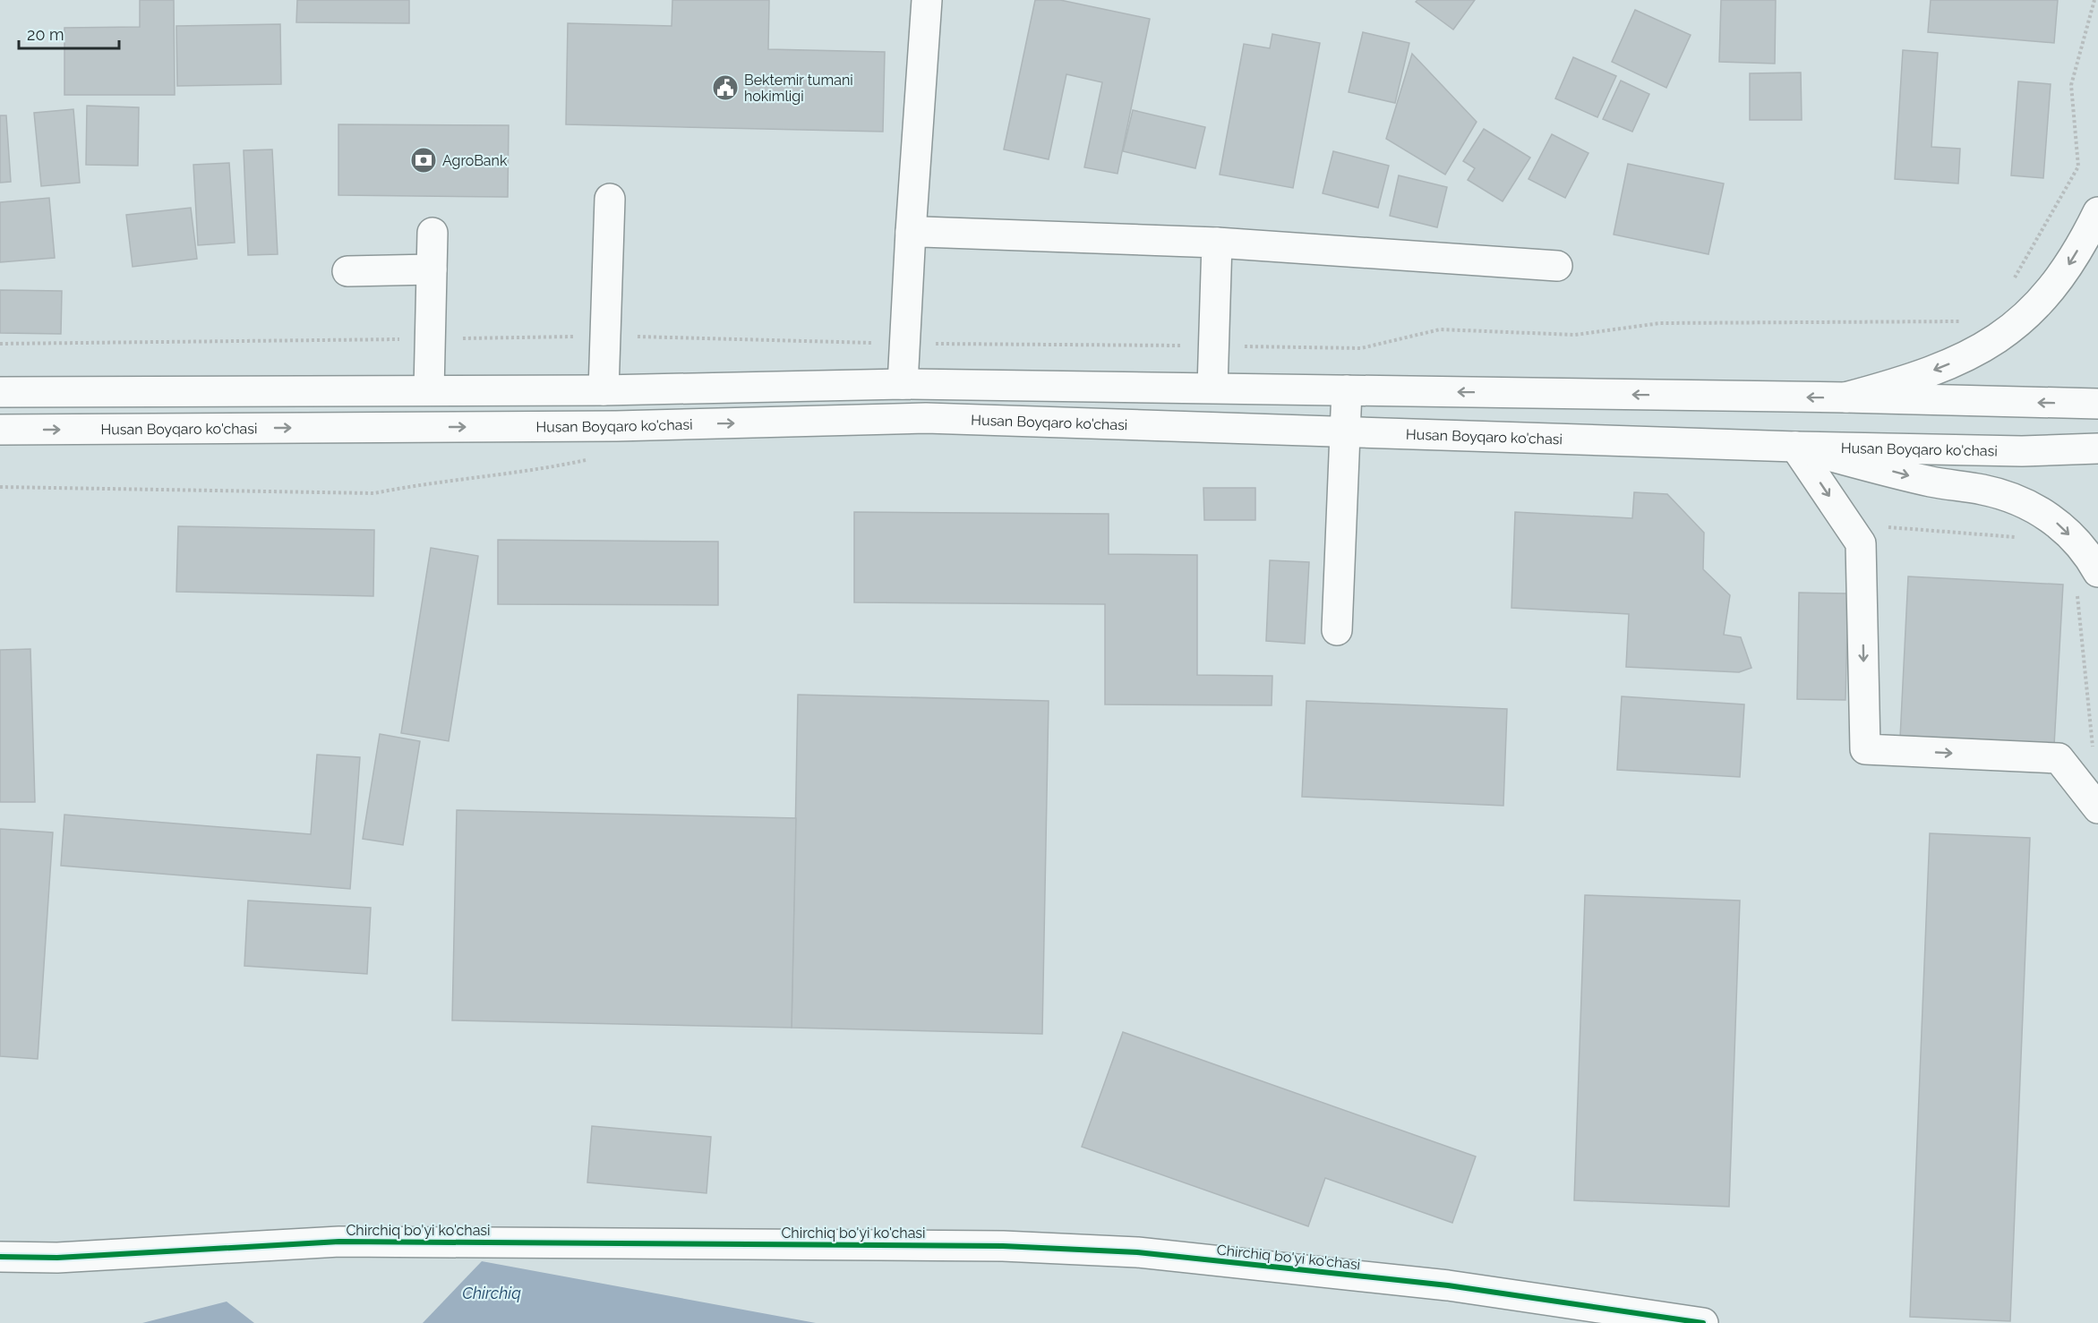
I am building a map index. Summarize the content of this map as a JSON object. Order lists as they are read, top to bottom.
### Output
{
  "streets": {
    "main road": ["Husan Boyqaro ko'chasi", "Chirchiq bo'yi ko'chasi"]
  },
  "water": ["Chirchiq"],
  "places": {
    "public building": ["Bektemir tumani hokimligi"],
    "bank": ["AgroBank"]
  },
  "scale_bar": "20 m"
}
